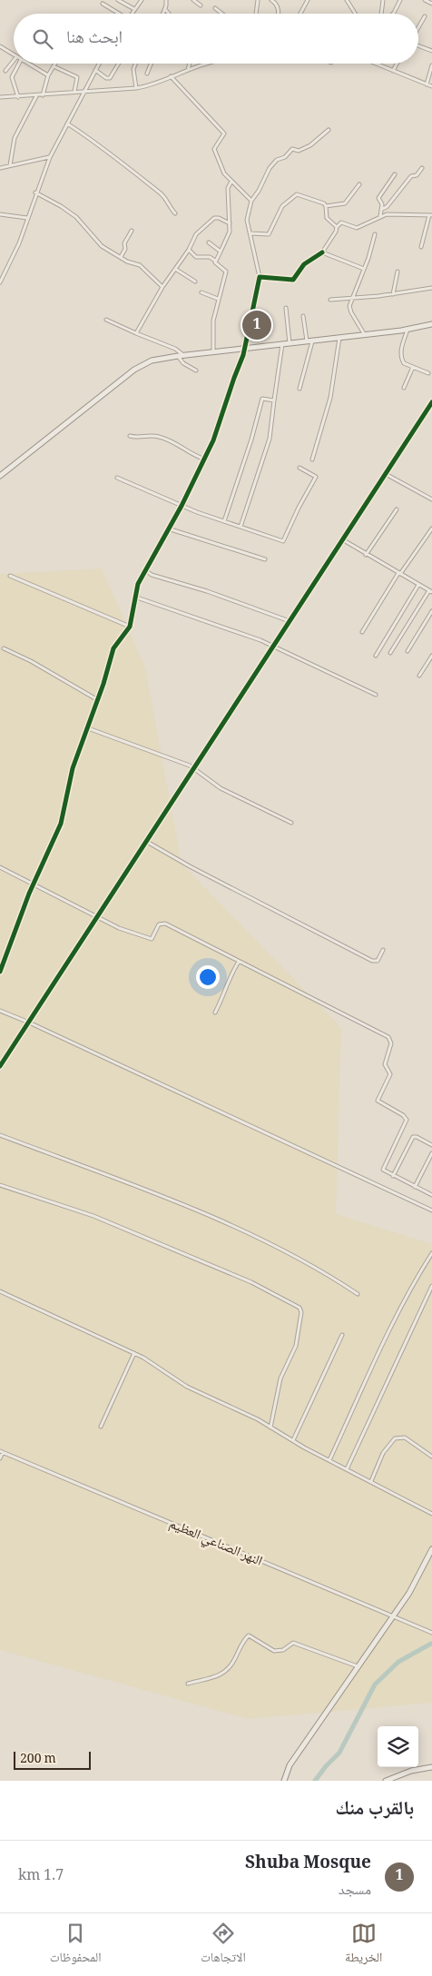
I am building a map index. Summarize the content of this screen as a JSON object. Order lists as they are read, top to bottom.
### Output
{
  "streets": {
    "street": ["النهر الصناعي العظيم"]
  },
  "scale_bar": "200 m",
  "page": {
    "search": "ابحث هنا",
    "pins": "1",
    "scale": "200 m",
    "heading": "بالقرب منك",
    "list": [
      {
        "mark": "1",
        "name": "Shuba Mosque",
        "note": "مسجد",
        "value": "1.7 km"
      }
    ],
    "nav": ["الخريطة", "الاتجاهات", "المحفوظات"]
  }
}
